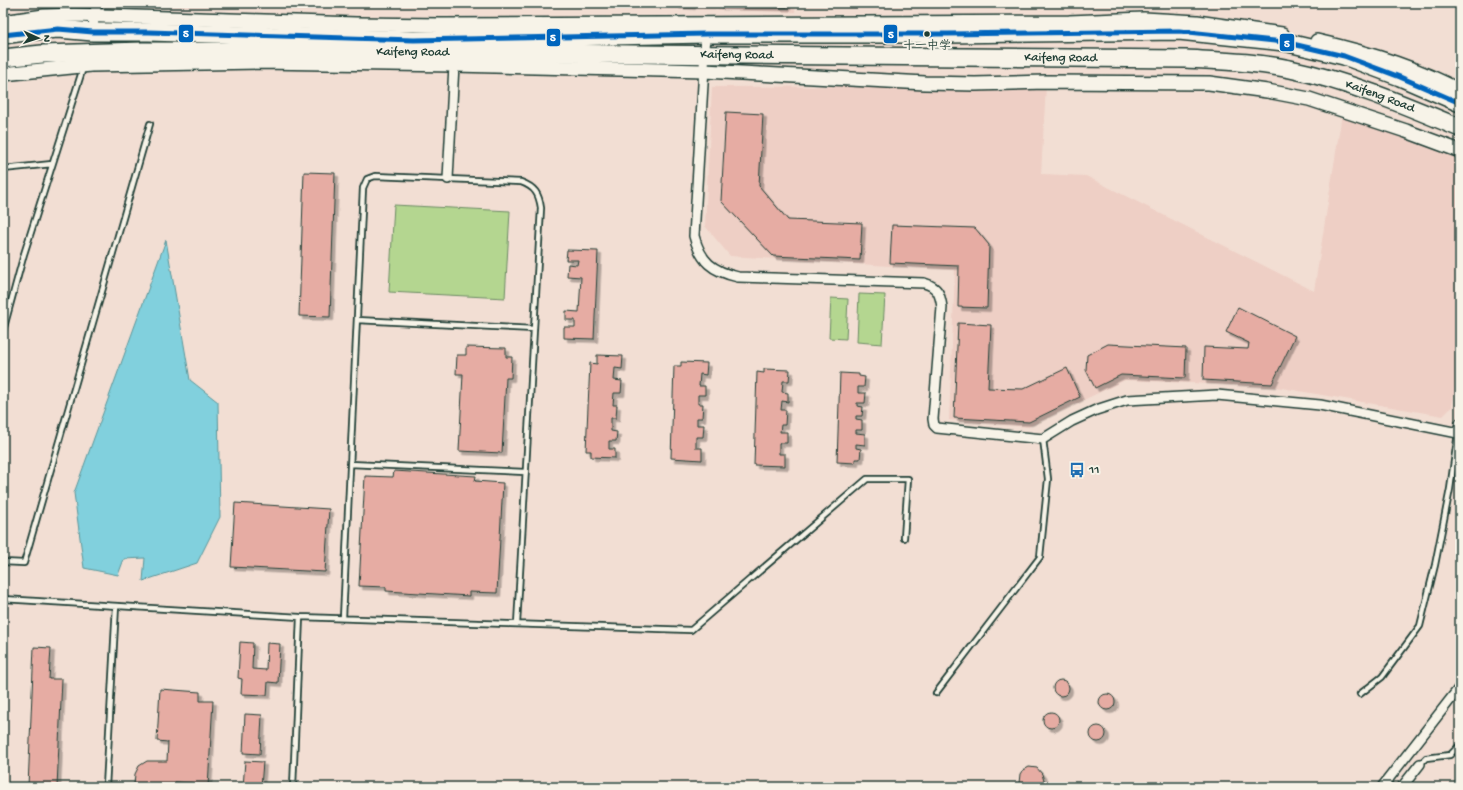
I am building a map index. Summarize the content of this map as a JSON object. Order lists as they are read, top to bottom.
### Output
{
  "streets": {
    "highway": ["Kaifeng Road"]
  },
  "places": {
    "other": ["十一中学"],
    "bus stop": ["11"]
  },
  "lines": ["transit line 5"],
  "north": "right"
}
